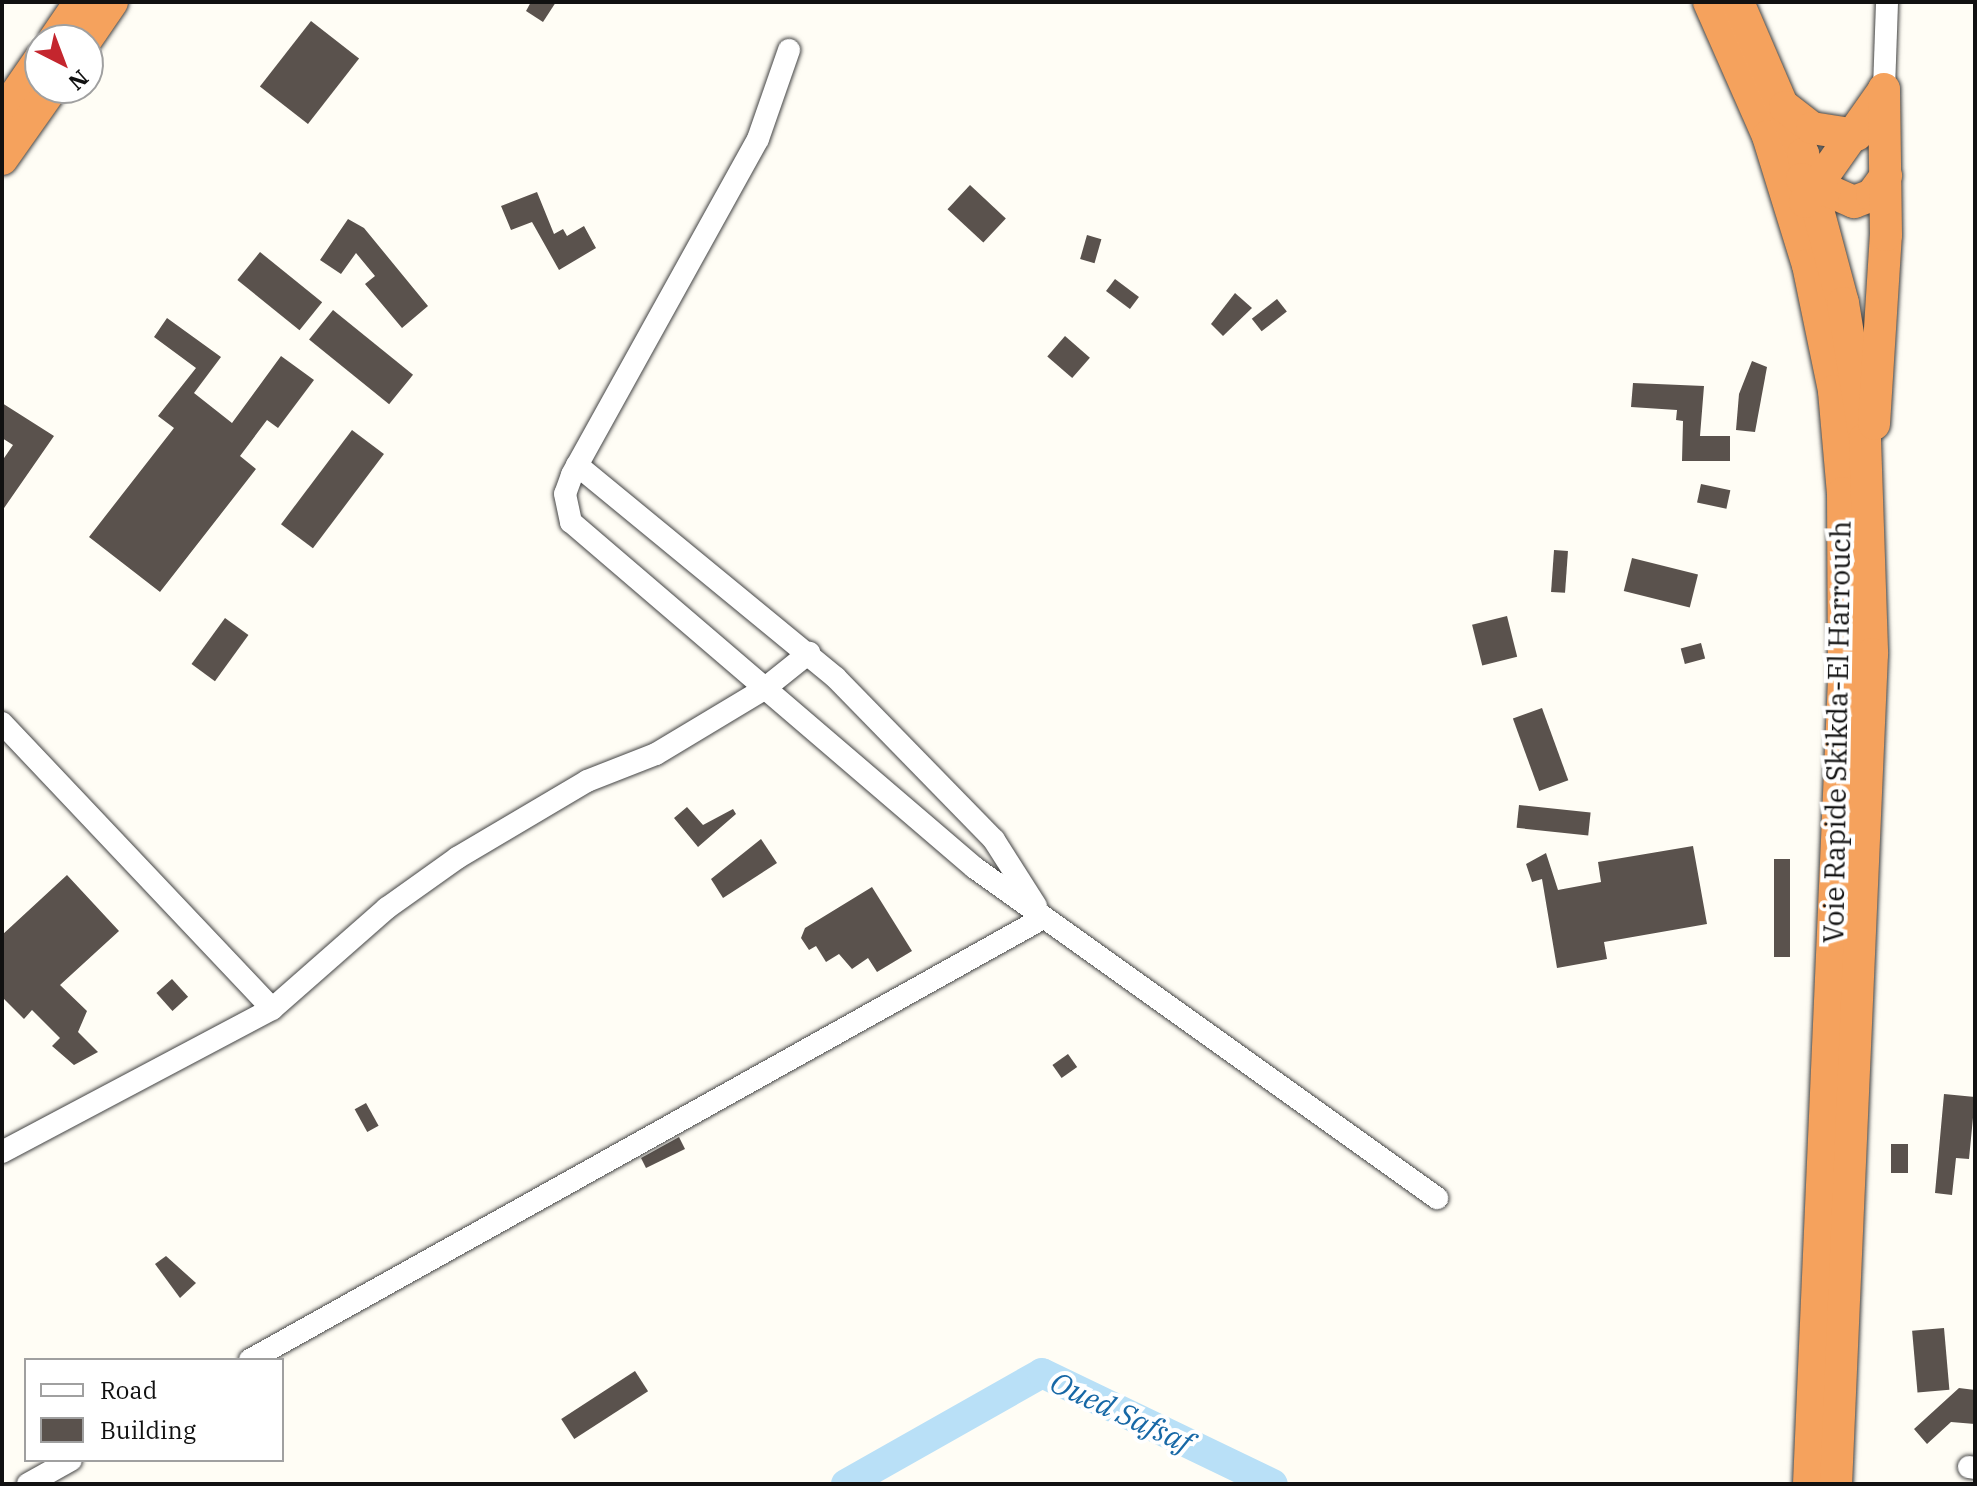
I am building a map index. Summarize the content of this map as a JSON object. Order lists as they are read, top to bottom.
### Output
{
  "streets": {
    "highway": ["Voie Rapide Skikda-El Harrouch"]
  },
  "water": ["Oued Safsaf"],
  "legend": ["Road", "Building"],
  "north": "bottom right"
}
